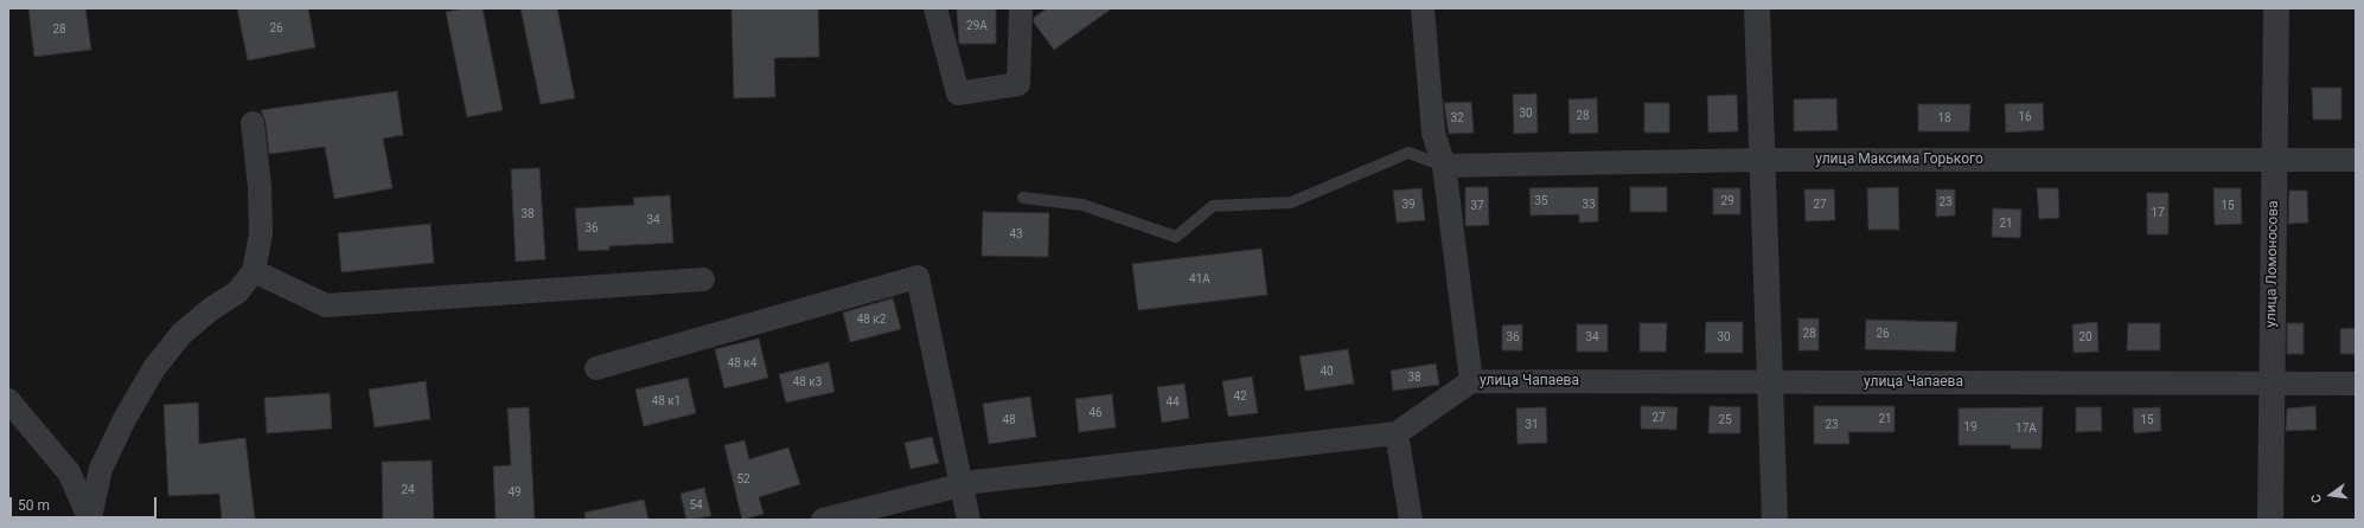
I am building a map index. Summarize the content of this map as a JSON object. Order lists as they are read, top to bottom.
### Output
{
  "streets": {
    "street": ["улица Максима Горького", "улица Ломоносова", "улица Чапаева"]
  },
  "crossings": [
    ["улица Максима Горького", "улица Ломоносова"],
    ["улица Ломоносова", "улица Чапаева"]
  ],
  "house_numbers": [
    "29А",
    "26",
    "28",
    "30",
    "28",
    "16",
    "32",
    "18",
    "35",
    "29",
    "23",
    "39",
    "33",
    "27",
    "37",
    "15",
    "17",
    "38",
    "34",
    "21",
    "36",
    "43",
    "41А",
    "48 к2",
    "28",
    "26",
    "36",
    "34",
    "30",
    "20",
    "48 к4",
    "40",
    "38",
    "48 к3",
    "42",
    "48 к1",
    "44",
    "46",
    "27",
    "21",
    "48",
    "25",
    "15",
    "31",
    "23",
    "19",
    "17А",
    "52",
    "24",
    "49",
    "54"
  ],
  "scale_bar": "50 m",
  "north": "left"
}
